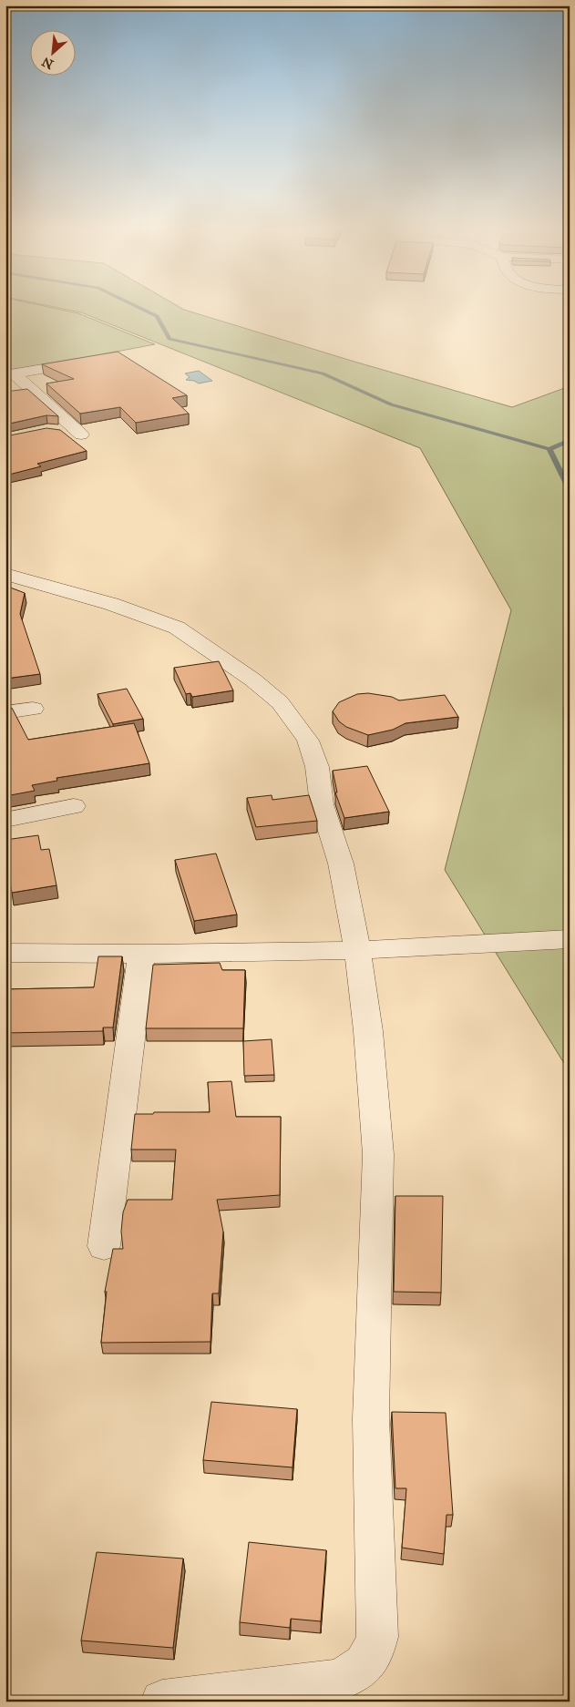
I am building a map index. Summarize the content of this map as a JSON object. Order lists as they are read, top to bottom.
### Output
{
  "north": "bottom left"
}
